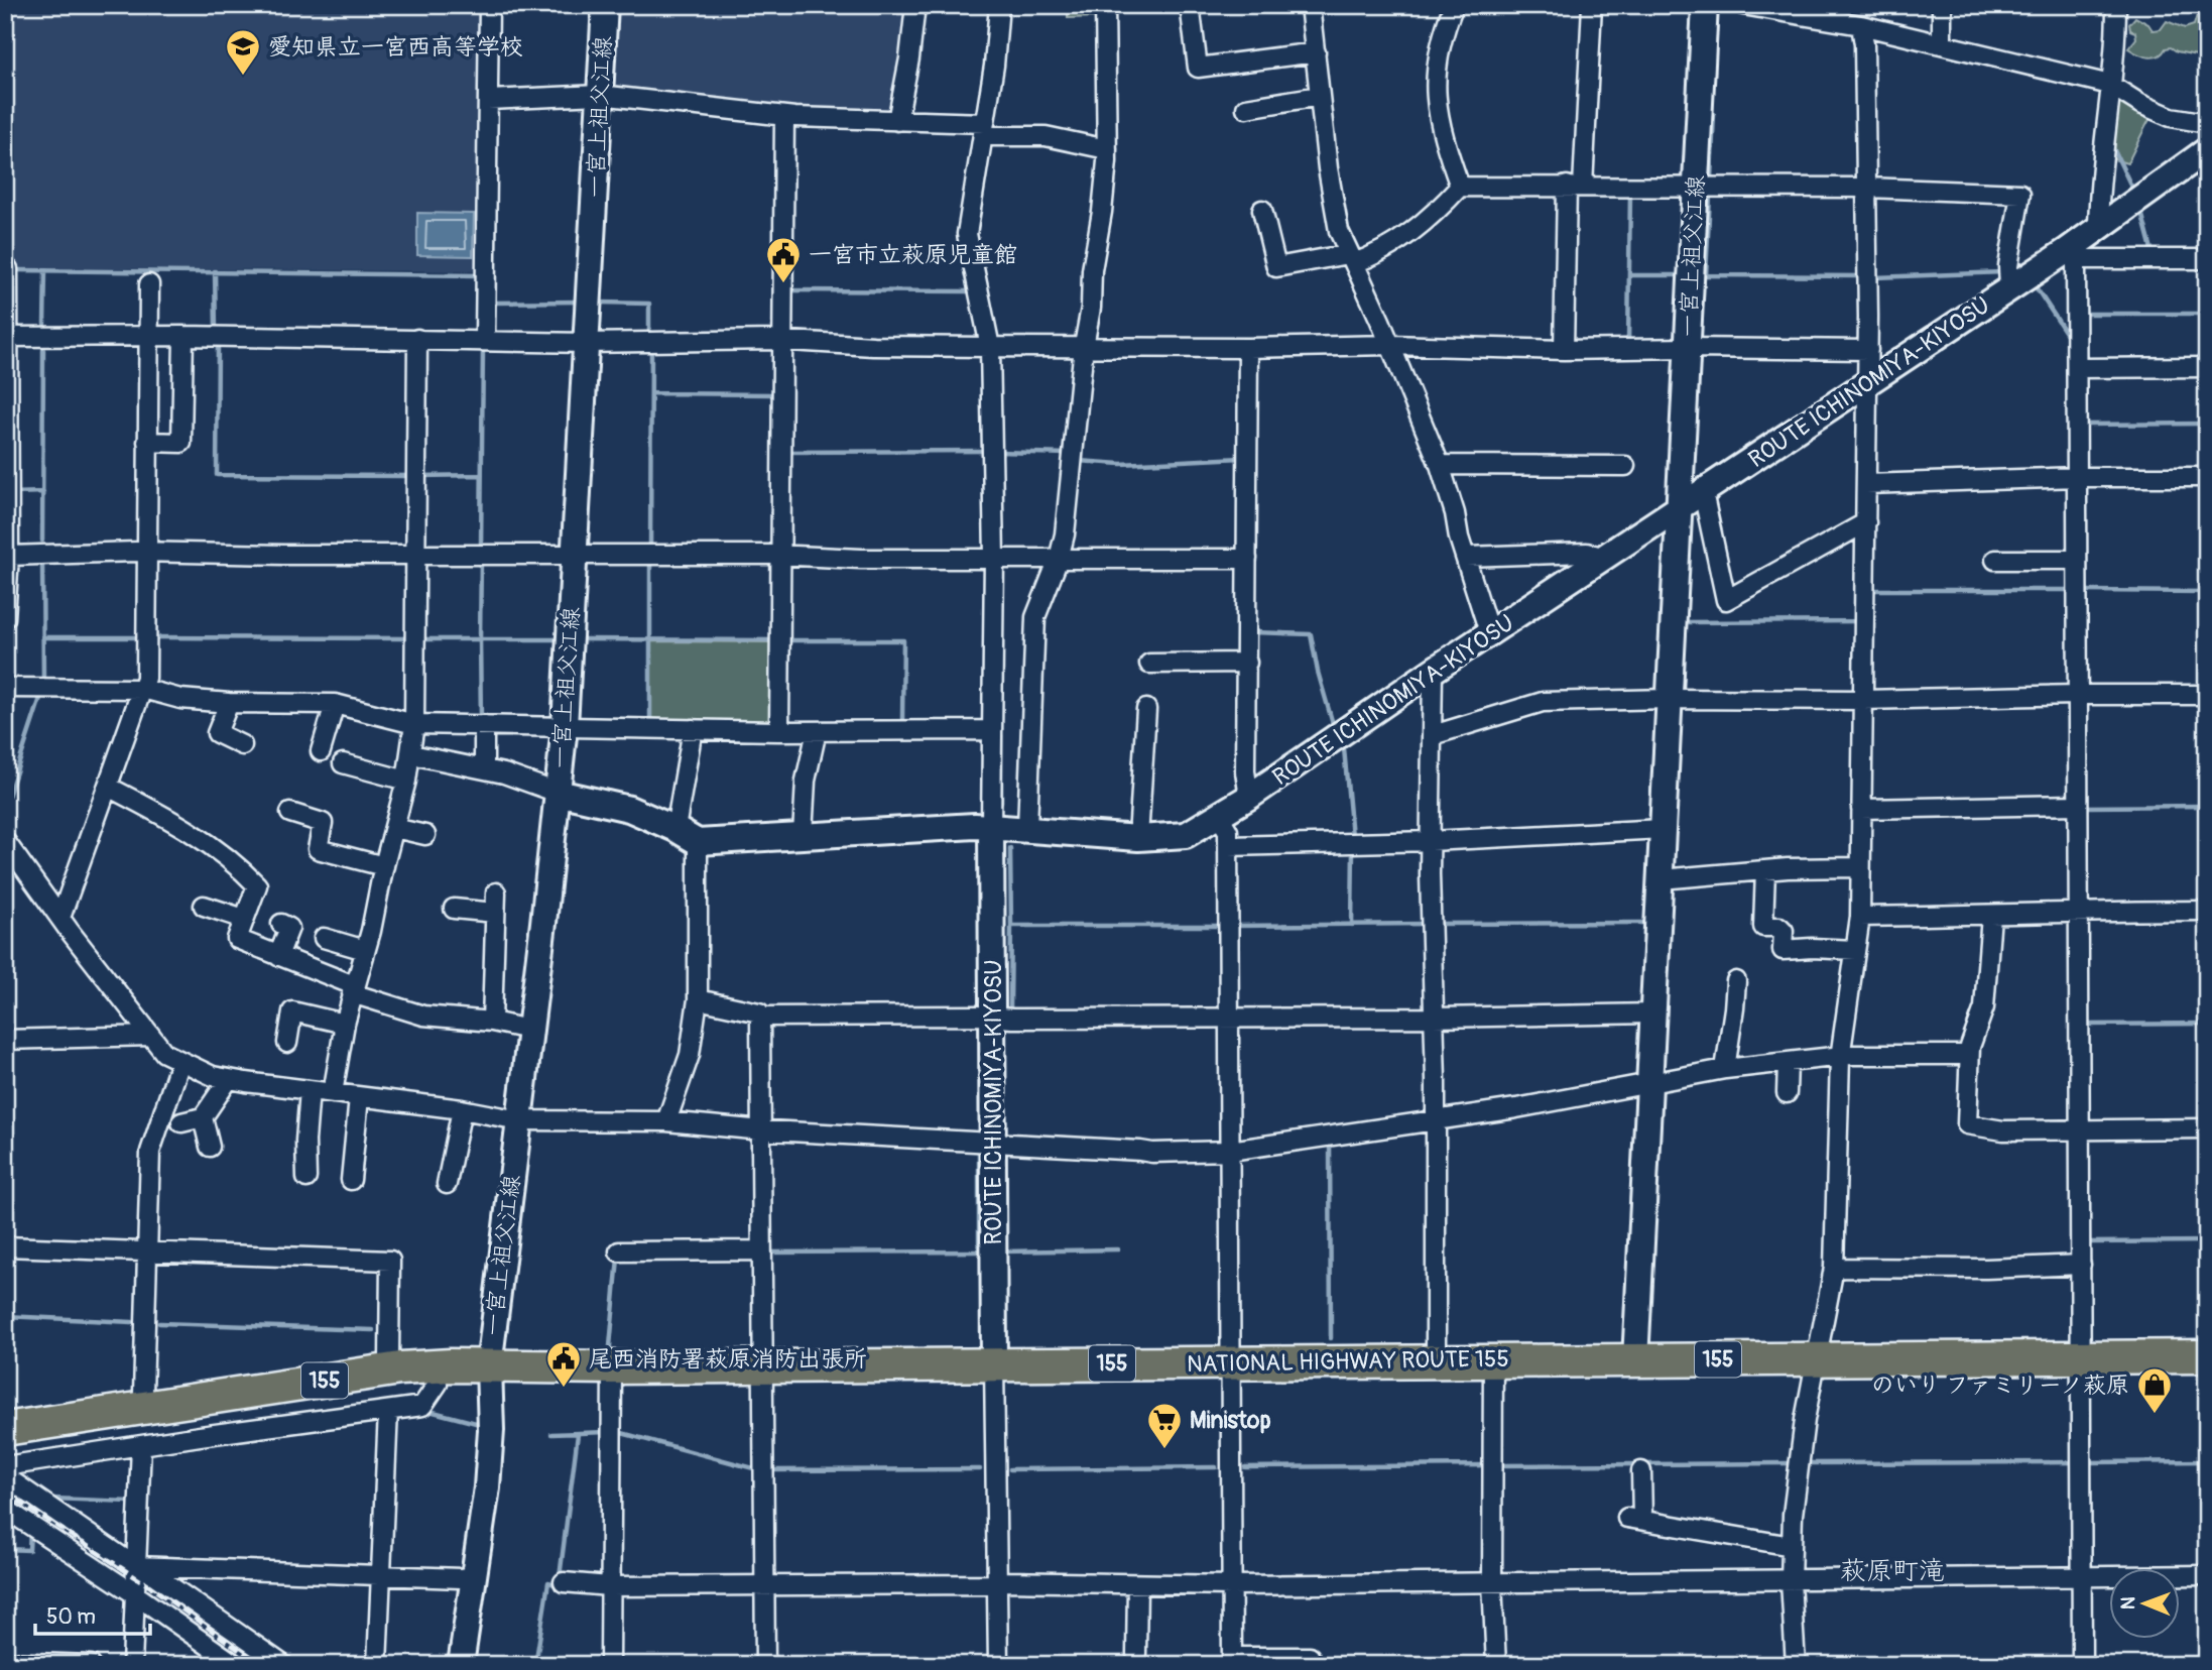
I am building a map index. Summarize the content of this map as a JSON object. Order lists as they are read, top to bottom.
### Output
{
  "streets": {
    "highway": ["155", "NATIONAL HIGHWAY ROUTE 155"],
    "main road": ["一宮上祖父江線", "ROUTE ICHINOMIYA-KIYOSU"]
  },
  "crossings": [
    ["一宮上祖父江線", "ROUTE ICHINOMIYA-KIYOSU"],
    ["一宮上祖父江線", "NATIONAL HIGHWAY ROUTE 155"],
    ["ROUTE ICHINOMIYA-KIYOSU", "NATIONAL HIGHWAY ROUTE 155"]
  ],
  "districts": ["萩原町滝"],
  "places": {
    "school or university": ["愛知県立一宮西高等学校"],
    "public building": ["一宮市立萩原児童館", "尾西消防署萩原消防出張所"],
    "shop": ["のいり ファミリーノ萩原"],
    "supermarket": ["Ministop"]
  },
  "scale_bar": "50 m",
  "north": "left"
}
